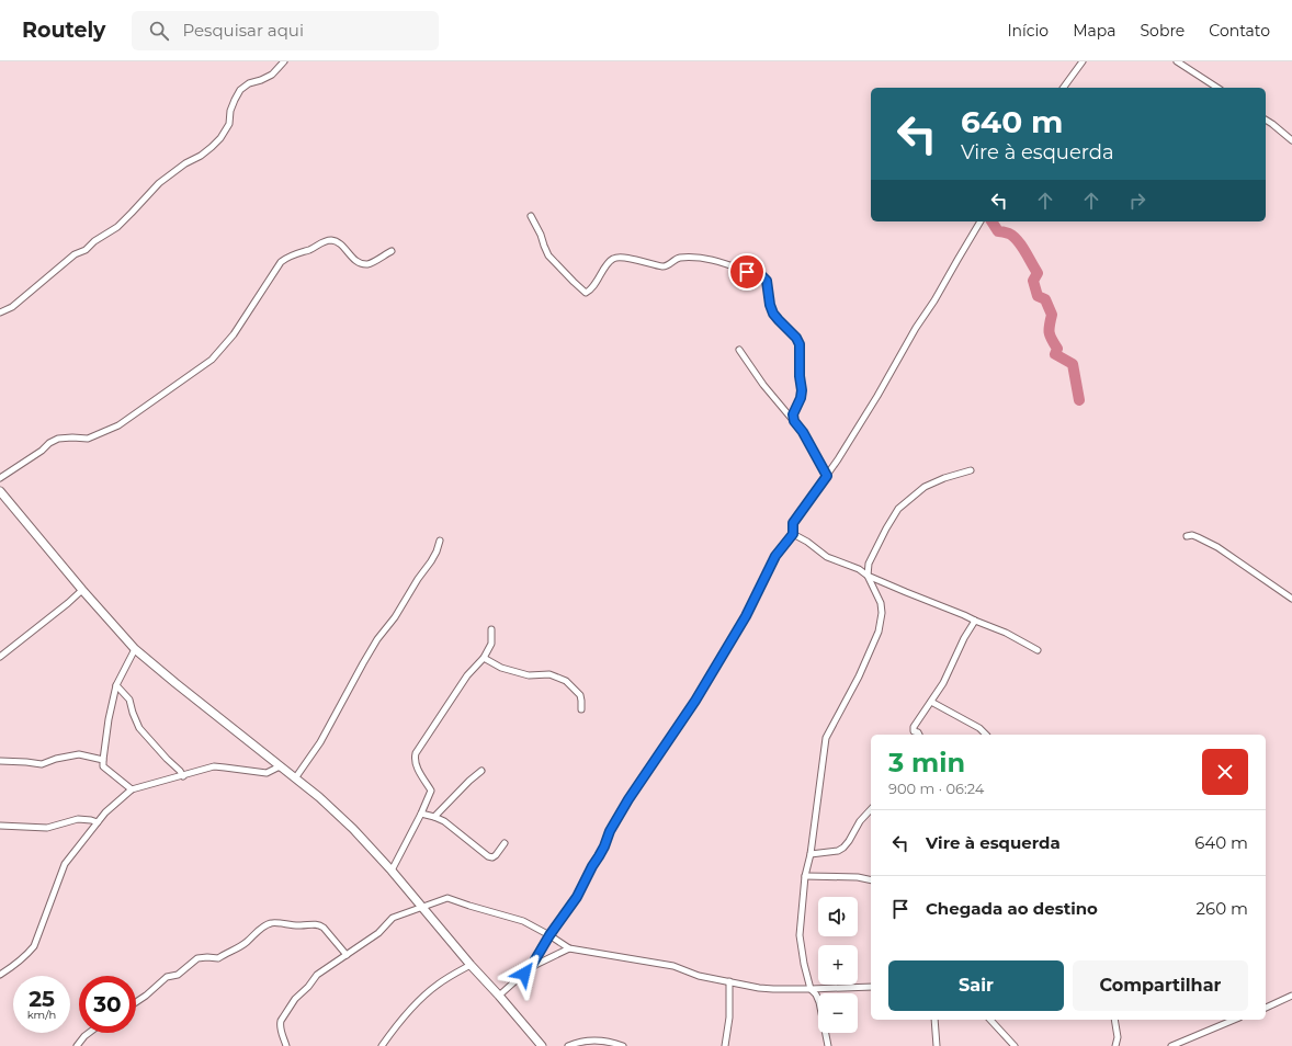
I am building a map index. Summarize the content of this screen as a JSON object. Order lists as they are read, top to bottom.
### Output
{
  "page": {
    "header": "Routely",
    "search": "Pesquisar aqui",
    "nav": [
      "Início",
      "Mapa",
      "Sobre",
      "Contato"
    ],
    "turn": ["640 m", "Vire à esquerda"],
    "heading": ["3 min", "900 m · 06:24"],
    "list": [
      {
        "name": "Vire à esquerda",
        "value": "640 m"
      },
      {
        "name": "Chegada ao destino",
        "value": "260 m"
      }
    ],
    "map_buttons": ["+", "−"],
    "buttons": ["Sair", "Compartilhar"],
    "speed": "25 km/h",
    "limit": "30"
  }
}
